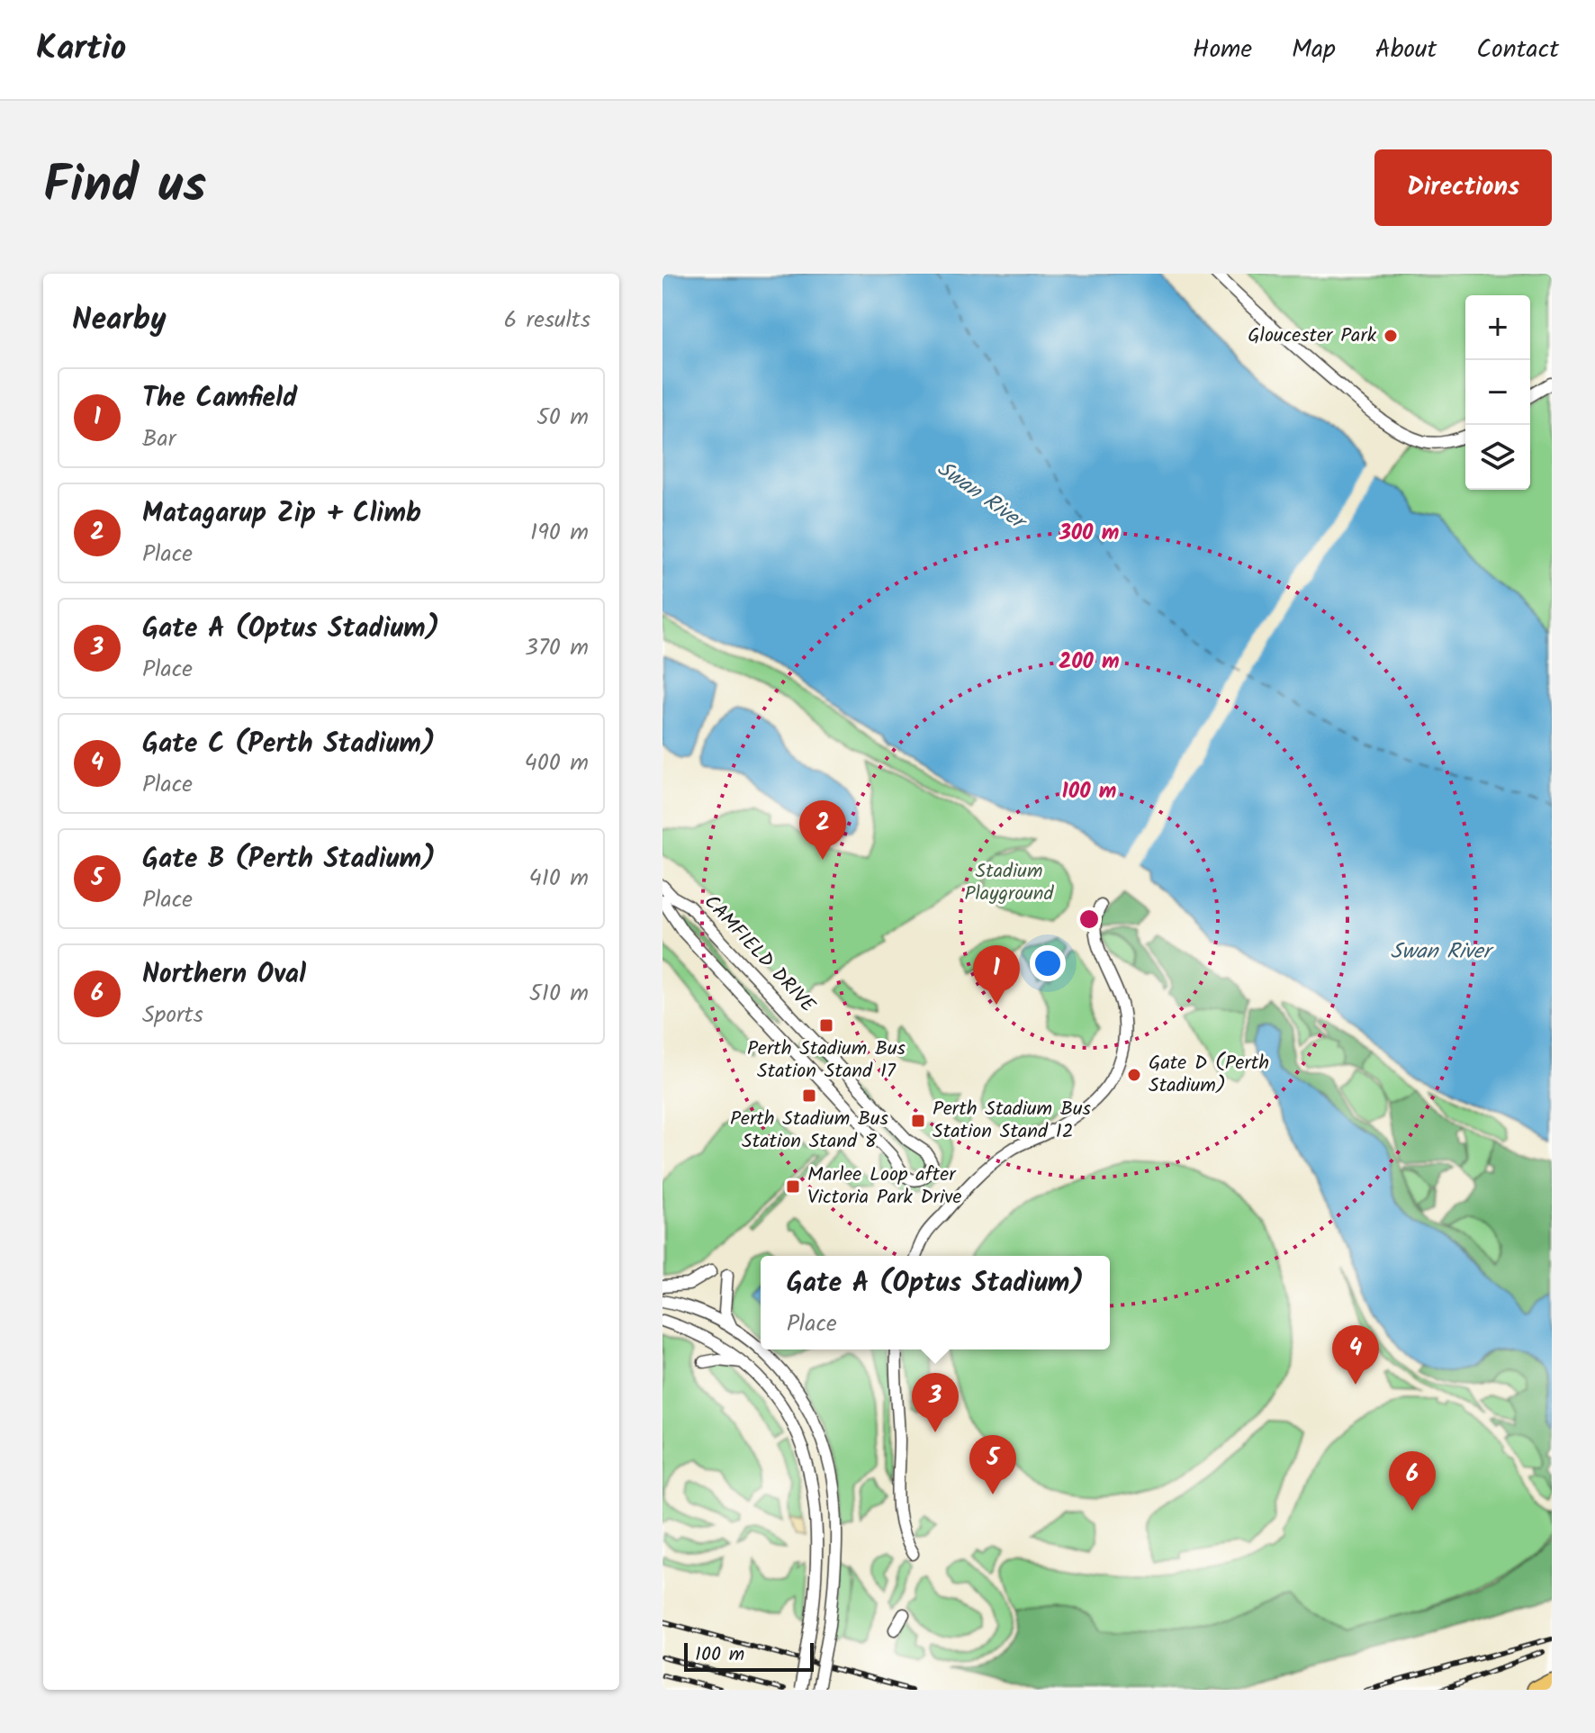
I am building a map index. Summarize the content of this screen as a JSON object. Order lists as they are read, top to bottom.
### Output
{
  "streets": {
    "street": ["CAMFIELD DRIVE"]
  },
  "water": ["Swan River"],
  "parks": ["Stadium Playground"],
  "places": {
    "other": ["Gloucester Park", "Gate D (Perth Stadium)"],
    "transit": [
      "Perth Stadium Bus Station Stand 17",
      "Perth Stadium Bus Station Stand 8",
      "Perth Stadium Bus Station Stand 12",
      "Marlee Loop after Victoria Park Drive"
    ]
  },
  "scale_bar": "100 m",
  "page": {
    "header": "Kartio",
    "nav": [
      "Home",
      "Map",
      "About",
      "Contact"
    ],
    "title": "Find us",
    "buttons": "Directions",
    "heading": ["Nearby", "6 results"],
    "map_buttons": ["+", "−"],
    "list": [
      {
        "mark": "1",
        "name": "The Camfield",
        "note": "Bar",
        "value": "50 m"
      },
      {
        "mark": "2",
        "name": "Matagarup Zip + Climb",
        "note": "Place",
        "value": "190 m"
      },
      {
        "mark": "3",
        "name": "Gate A (Optus Stadium)",
        "note": "Place",
        "value": "370 m"
      },
      {
        "mark": "4",
        "name": "Gate C (Perth Stadium)",
        "note": "Place",
        "value": "400 m"
      },
      {
        "mark": "5",
        "name": "Gate B (Perth Stadium)",
        "note": "Place",
        "value": "410 m"
      },
      {
        "mark": "6",
        "name": "Northern Oval",
        "note": "Sports",
        "value": "510 m"
      }
    ],
    "pins": [
      "2",
      "1",
      "4",
      "3",
      "5",
      "6"
    ],
    "popup": ["Gate A (Optus Stadium)", "Place"],
    "scale": "100 m"
  },
  "rings": ["300 m", "200 m", "100 m"]
}
